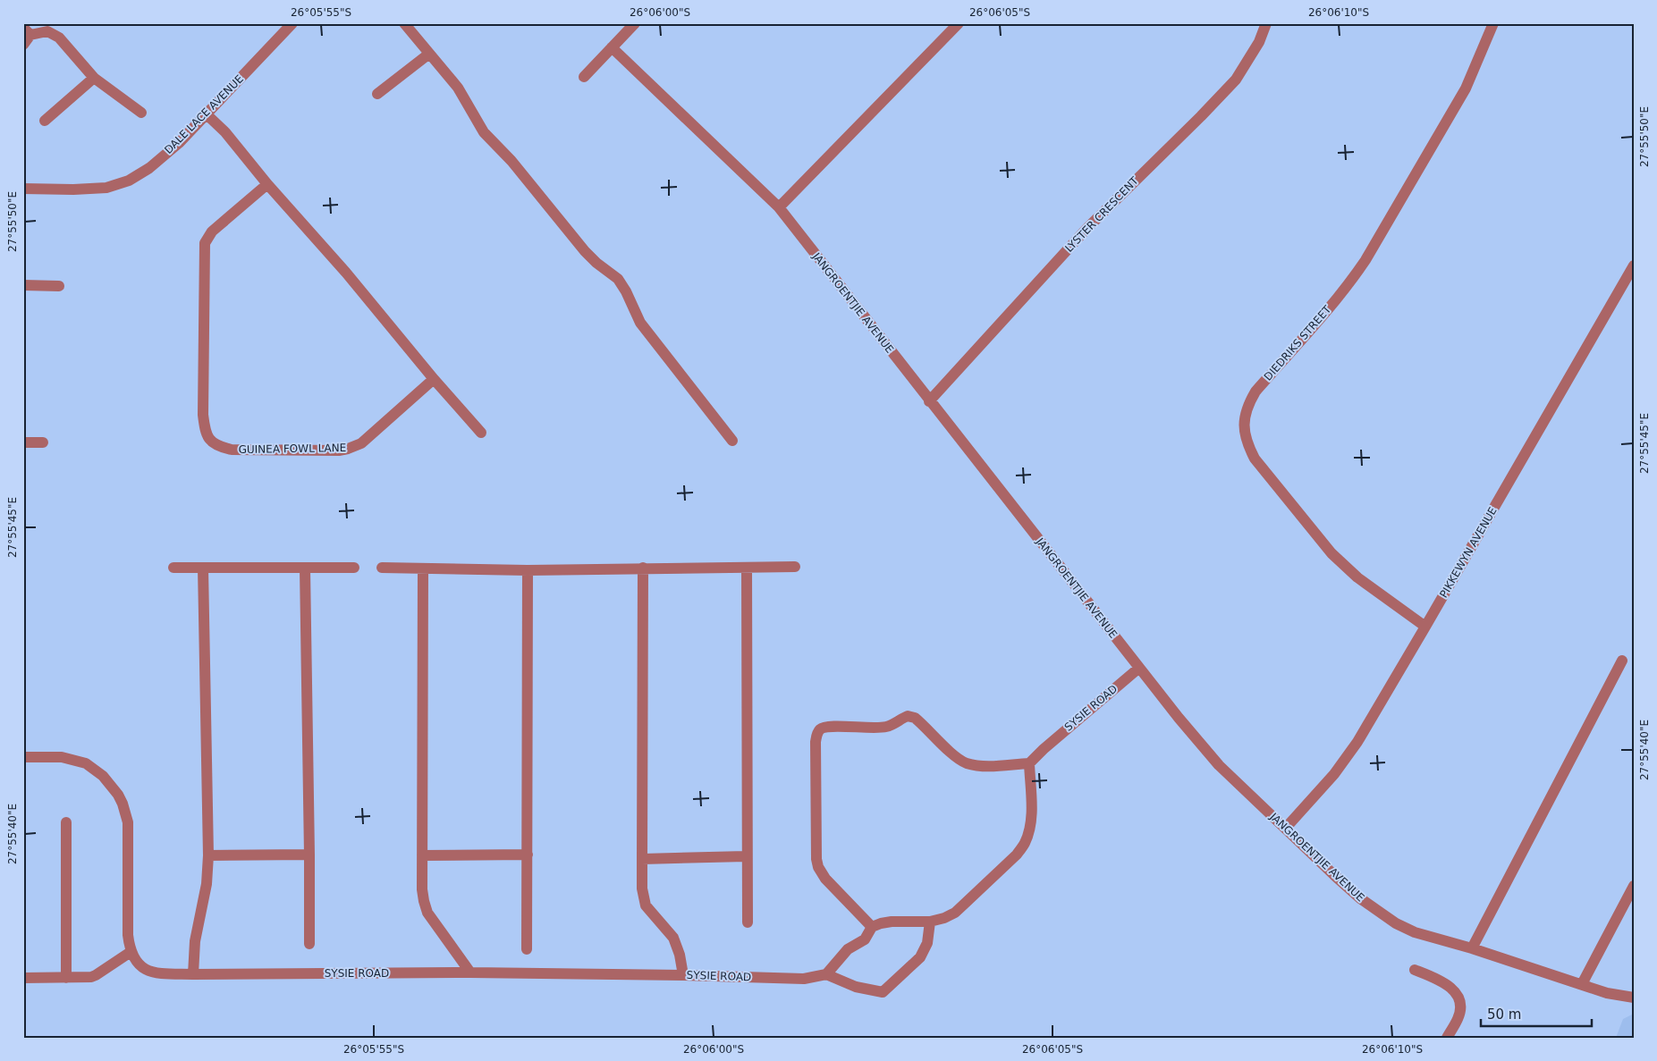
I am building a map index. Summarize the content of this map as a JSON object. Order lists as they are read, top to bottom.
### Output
{
  "streets": {
    "street": [
      "DALE LACE AVENUE",
      "LYSTER CRESCENT",
      "JANGROENTJIE AVENUE",
      "DIEDRIKS STREET",
      "GUINEA FOWL LANE",
      "PIKKEWYN AVENUE",
      "SYSIE ROAD"
    ]
  },
  "crossings": [
    ["LYSTER CRESCENT", "JANGROENTJIE AVENUE"],
    ["JANGROENTJIE AVENUE", "PIKKEWYN AVENUE"],
    ["JANGROENTJIE AVENUE", "SYSIE ROAD"],
    ["DIEDRIKS STREET", "PIKKEWYN AVENUE"]
  ],
  "scale_bar": "50 m",
  "coordinates": [
    "26°05'55\"S",
    "26°06'00\"S",
    "26°06'05\"S",
    "26°06'10\"S",
    "27°55'50\"E",
    "27°55'45\"E",
    "27°55'40\"E"
  ]
}
